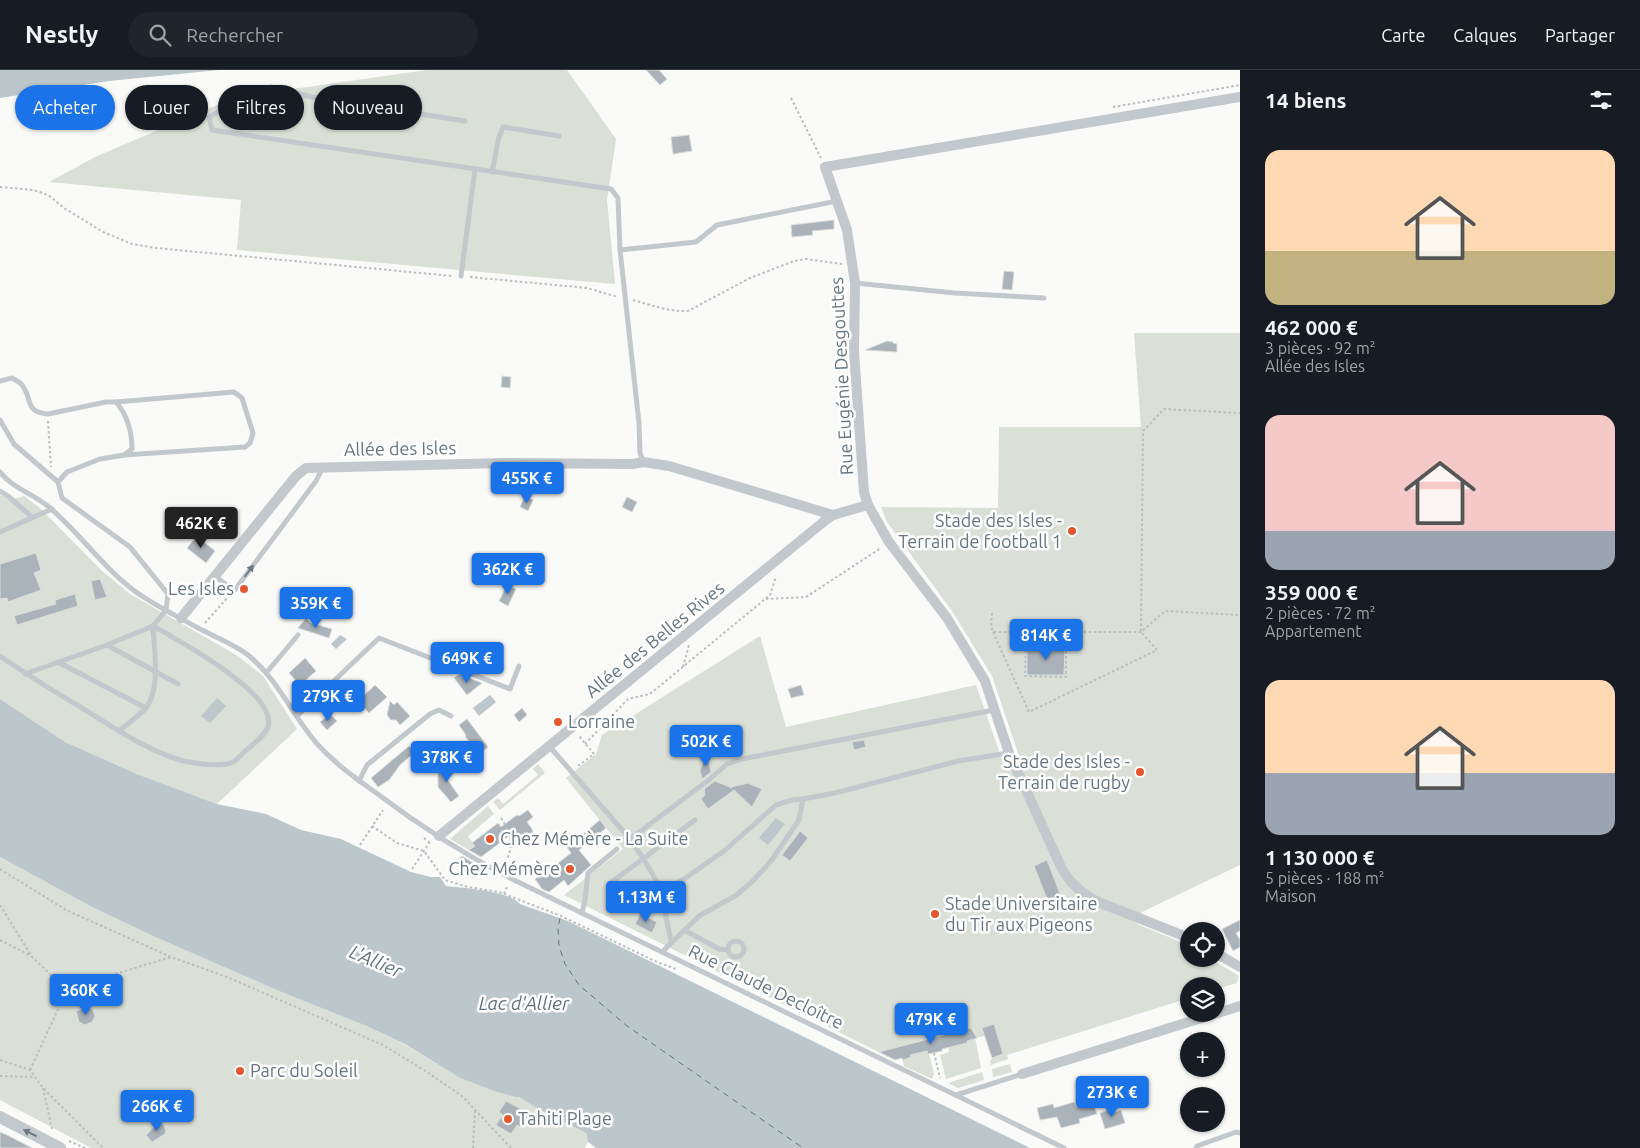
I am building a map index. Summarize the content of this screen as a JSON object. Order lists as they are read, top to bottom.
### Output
{
  "streets": {
    "street": ["Rue Eugénie Desgouttes", "Allée des Isles", "Allée des Belles Rives"],
    "lane": ["Rue Claude Decloître"]
  },
  "crossings": [
    ["Rue Eugénie Desgouttes", "Allée des Belles Rives"],
    ["Allée des Isles", "Allée des Belles Rives"],
    ["Allée des Isles", "Rue Claude Decloître"],
    ["Allée des Belles Rives", "Rue Claude Decloître"]
  ],
  "water": ["L'Allier", "Lac d'Allier"],
  "places": [
    "Stade des Isles - Terrain de football 1",
    "Les Isles",
    "Lorraine",
    "Stade des Isles - Terrain de rugby",
    "Chez Mémère - La Suite",
    "Chez Mémère",
    "Stade Universitaire du Tir aux Pigeons",
    "Parc du Soleil",
    "Tahiti Plage"
  ],
  "page": {
    "header": "Nestly",
    "search": "Rechercher",
    "nav": ["Carte", "Calques", "Partager"],
    "heading": "14 biens",
    "chip": [
      "Acheter",
      "Louer",
      "Filtres",
      "Nouveau"
    ],
    "list": [
      {
        "name": "462 000 €",
        "note": "3 pièces · 92 m² · Allée des Isles"
      },
      {
        "name": "359 000 €",
        "note": "2 pièces · 72 m² · Appartement"
      },
      {
        "name": "1 130 000 €",
        "note": "5 pièces · 188 m² · Maison"
      }
    ],
    "price": [
      "455K €",
      "462K €",
      "362K €",
      "359K €",
      "814K €",
      "649K €",
      "279K €",
      "502K €",
      "378K €",
      "1.13M €",
      "360K €",
      "479K €",
      "273K €",
      "266K €"
    ],
    "map_buttons": ["+", "−"]
  }
}
